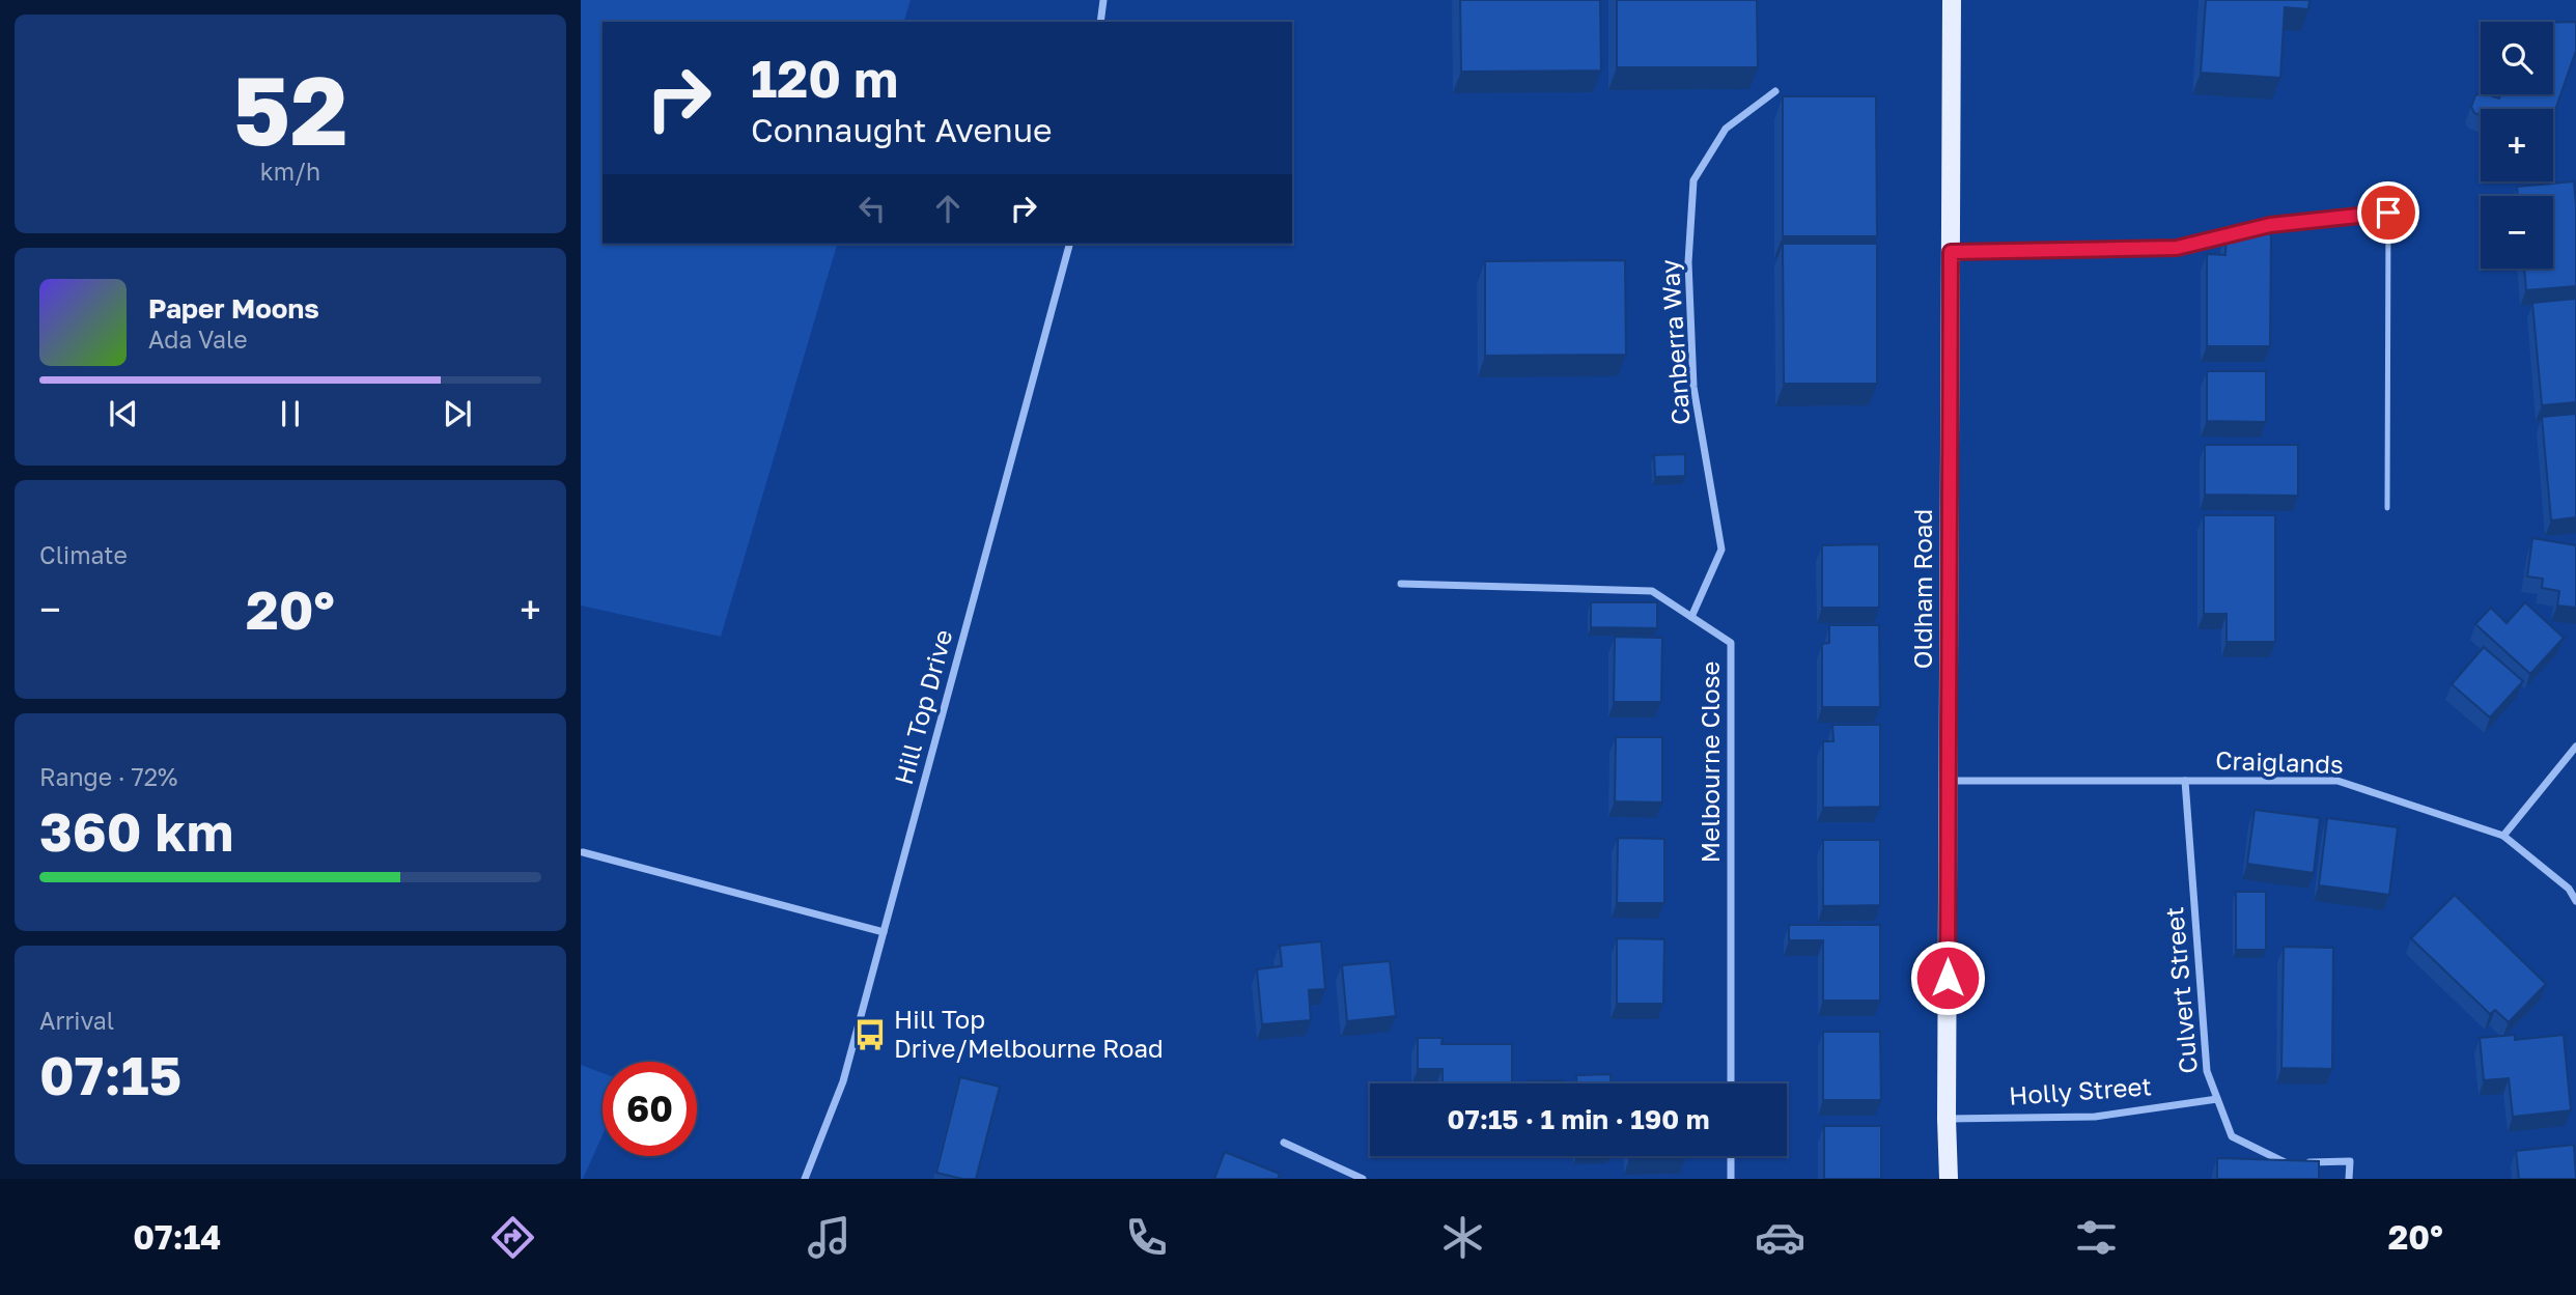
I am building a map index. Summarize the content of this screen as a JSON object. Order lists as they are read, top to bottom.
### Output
{
  "streets": {
    "main road": ["Oldham Road"],
    "street": [
      "Canberra Way",
      "Hill Top Drive",
      "Melbourne Close",
      "Craiglands",
      "Culvert Street",
      "Holly Street"
    ]
  },
  "crossings": [
    ["Canberra Way", "Melbourne Close"],
    ["Oldham Road", "Craiglands"],
    ["Oldham Road", "Holly Street"],
    ["Craiglands", "Culvert Street"],
    ["Culvert Street", "Holly Street"]
  ],
  "places": {
    "bus stop": ["Hill Top Drive/Melbourne Road"]
  },
  "page": {
    "tile": [
      ["52", "km/h"],
      "Climate",
      ["Range · 72%", "360 km"],
      ["Arrival", "07:15"]
    ],
    "map_buttons": ["+", "−"],
    "turn": ["120 m", "Connaught Avenue"],
    "song": ["Paper Moons", "Ada Vale"],
    "heat": ["−", "20°", "+"],
    "limit": "60",
    "trip": "07:15 · 1 min · 190 m",
    "tabs": ["07:14", "20°"]
  }
}
